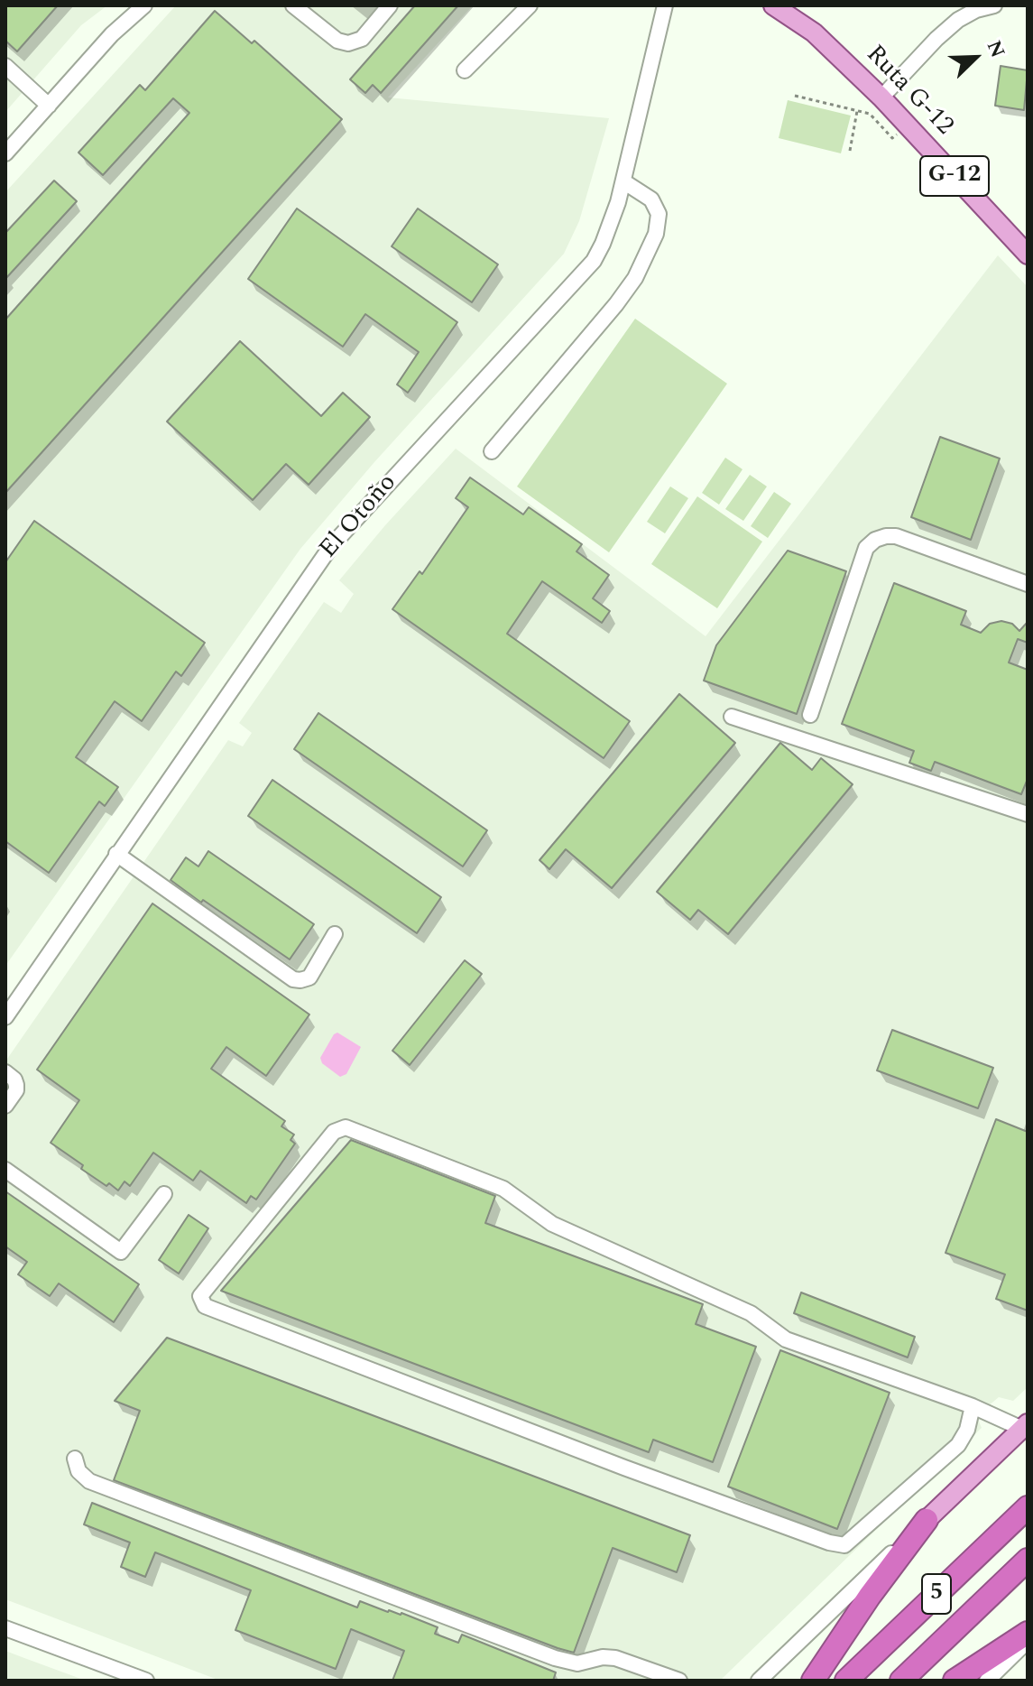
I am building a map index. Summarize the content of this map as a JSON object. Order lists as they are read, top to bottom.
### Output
{
  "streets": {
    "highway": ["5"],
    "main road": ["Ruta G-12", "G-12"],
    "street": ["El Otoño"]
  },
  "north": "top right"
}
